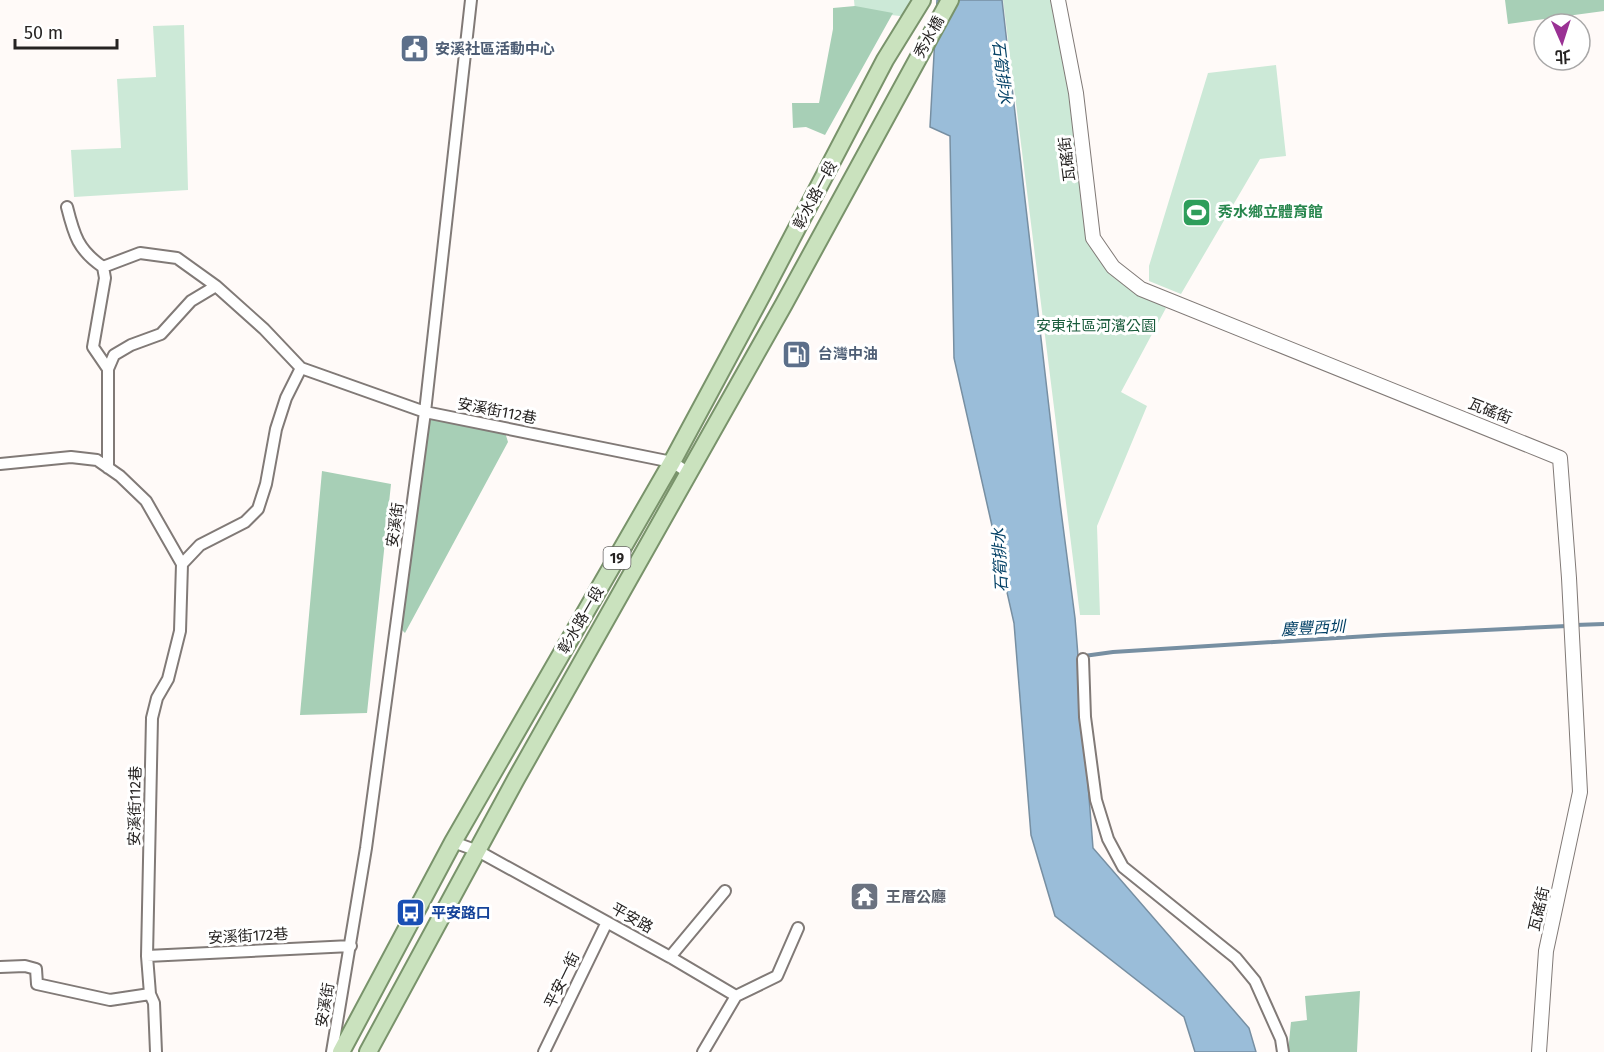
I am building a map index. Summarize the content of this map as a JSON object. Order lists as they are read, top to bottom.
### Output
{
  "streets": {
    "main road": ["秀水橋", "彰水路一段", "19"],
    "street": [
      "瓦磘街",
      "安溪街112巷",
      "安溪街",
      "平安路",
      "安溪街172巷",
      "平安一街"
    ]
  },
  "crossings": [
    ["秀水橋", "彰水路一段"],
    ["彰水路一段", "安溪街112巷"],
    ["彰水路一段", "平安路"],
    ["安溪街112巷", "安溪街"],
    ["安溪街112巷", "安溪街172巷"],
    ["安溪街", "安溪街172巷"],
    ["平安路", "平安一街"]
  ],
  "water": ["石筍排水", "慶豐西圳"],
  "parks": ["安東社區河濱公園"],
  "places": {
    "public building": ["安溪社區活動中心"],
    "sports": ["秀水鄉立體育館"],
    "fuel station": ["台灣中油"],
    "temple": ["王厝公廳"],
    "bus stop": ["平安路口"]
  },
  "scale_bar": "50 m",
  "north": "bottom"
}
